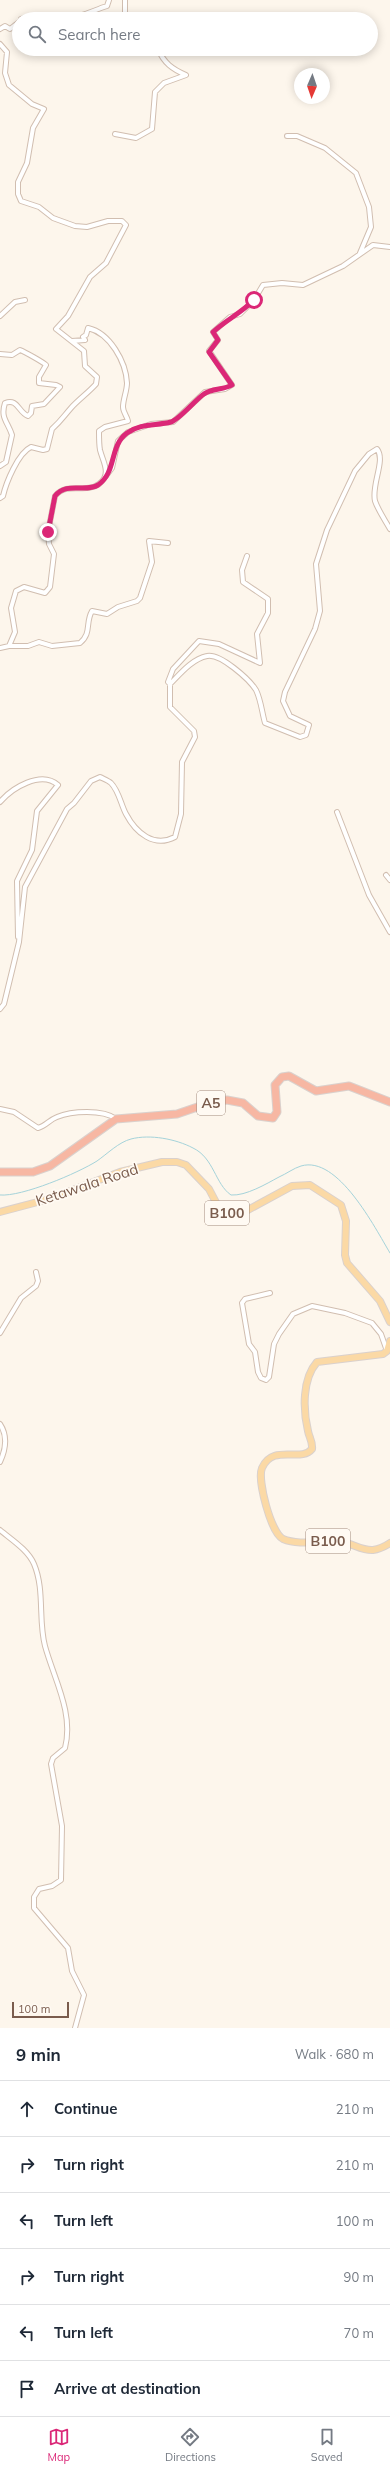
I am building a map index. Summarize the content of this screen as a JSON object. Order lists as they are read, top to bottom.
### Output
{
  "streets": {
    "highway": ["A5"],
    "main road": ["Ketawala Road", "B100"]
  },
  "scale_bar": "100 m",
  "north": "bottom",
  "page": {
    "search": "Search here",
    "scale": "100 m",
    "heading": ["9 min", "Walk · 680 m"],
    "list": [
      ["Continue", "210 m"],
      ["Turn right", "210 m"],
      ["Turn left", "100 m"],
      ["Turn right", "90 m"],
      ["Turn left", "70 m"],
      "Arrive at destination"
    ],
    "nav": ["Map", "Directions", "Saved"]
  }
}
